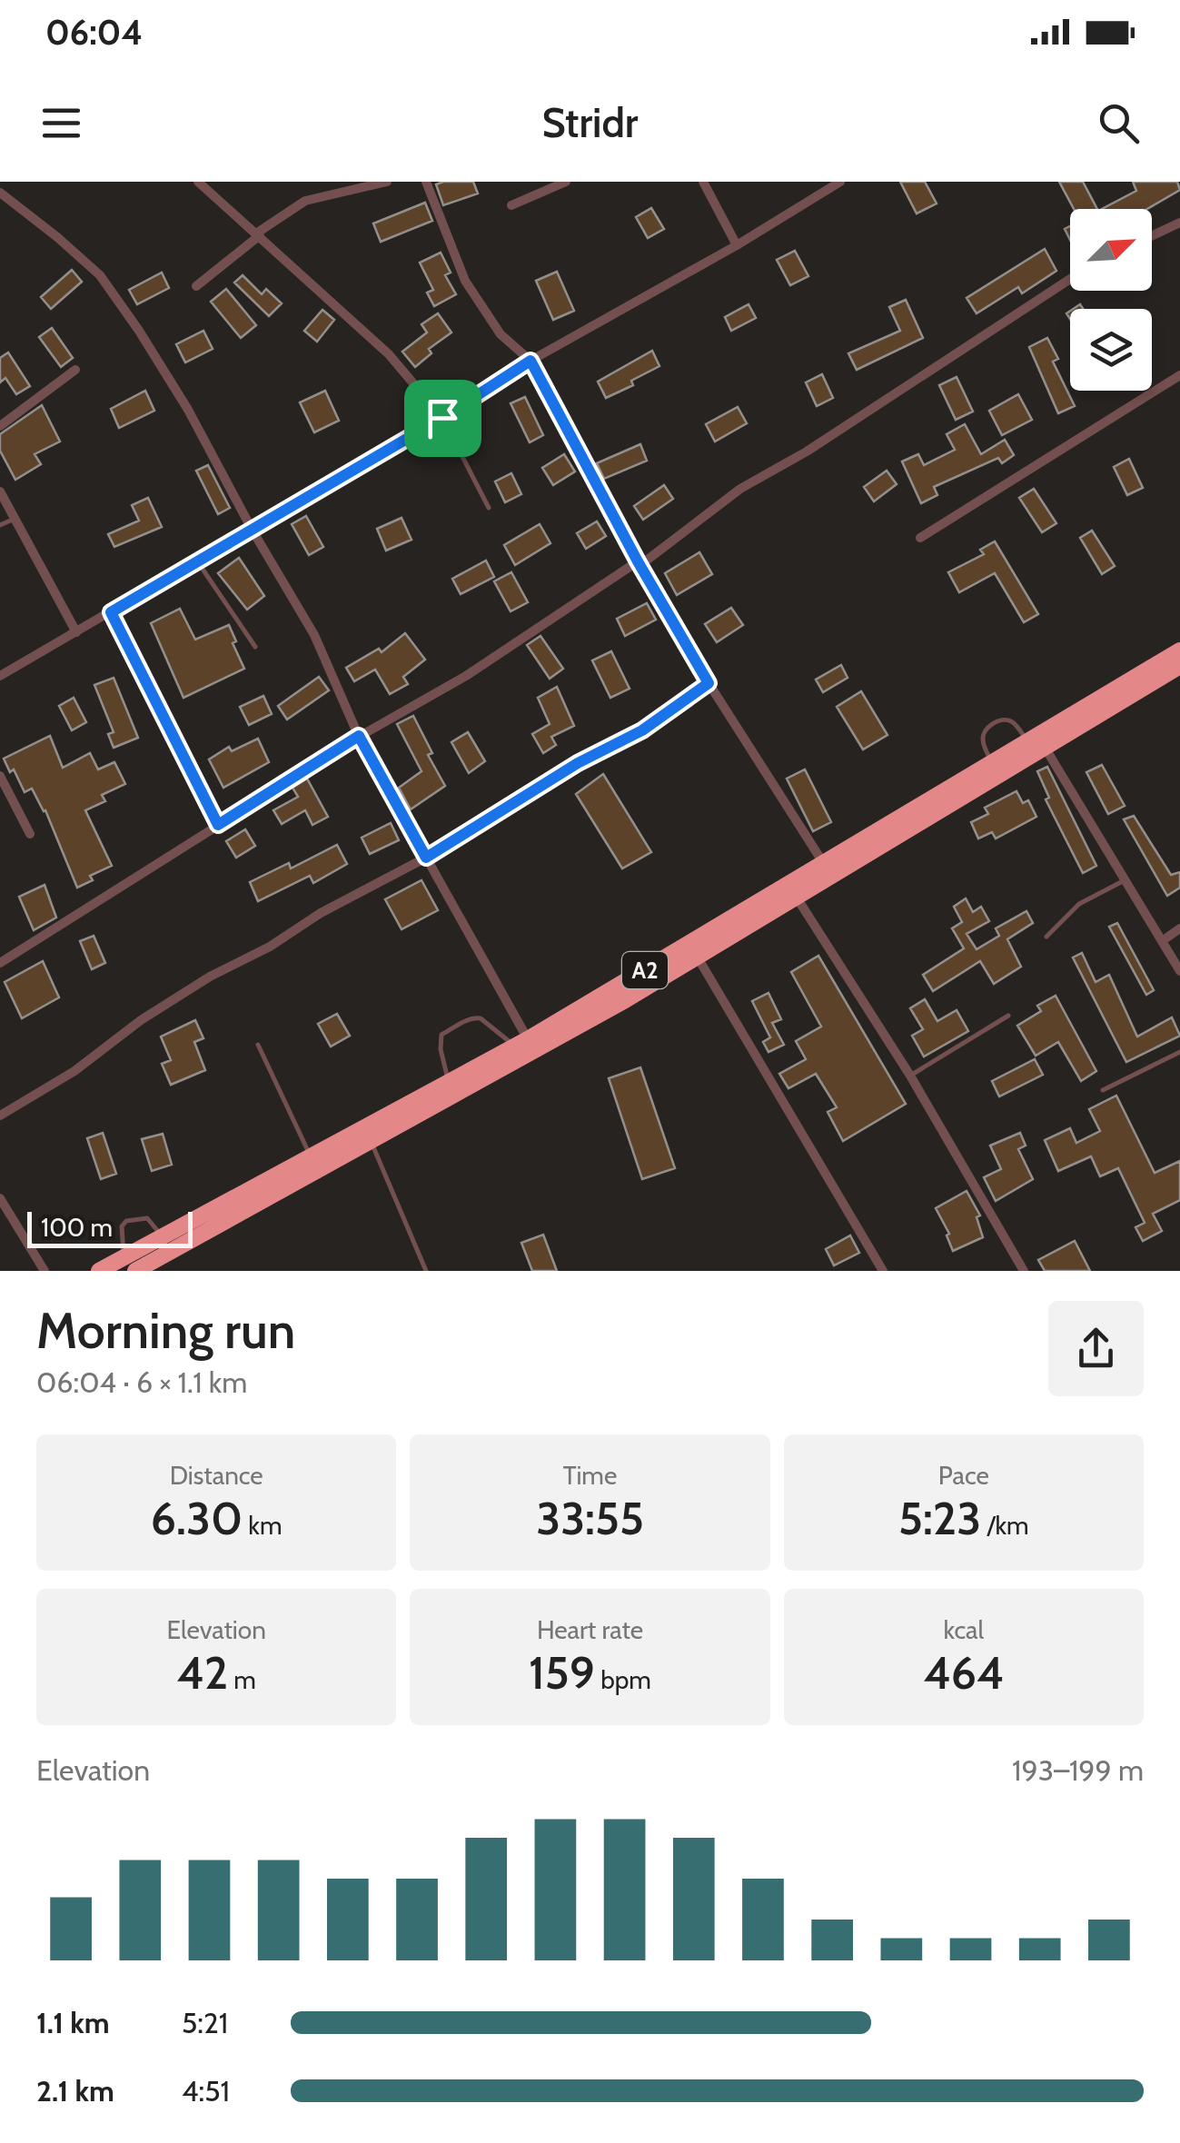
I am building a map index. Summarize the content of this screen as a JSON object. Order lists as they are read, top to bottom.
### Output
{
  "streets": {
    "highway": ["A2"]
  },
  "scale_bar": "100 m",
  "north": "top right",
  "page": {
    "status": "06:04",
    "header": "Stridr",
    "scale": "100 m",
    "heading": ["Morning run", "06:04 · 6 × 1.1 km"],
    "stats": [
      ["Distance", "6.30 km"],
      ["Time", "33:55"],
      ["Pace", "5:23 /km"],
      ["Elevation", "42 m"],
      ["Heart rate", "159 bpm"],
      ["kcal", "464"]
    ],
    "chart": ["Elevation", "193–199 m"],
    "list": [
      {
        "name": "1.1 km",
        "note": "5:21"
      },
      {
        "name": "2.1 km",
        "note": "4:51"
      }
    ]
  }
}
